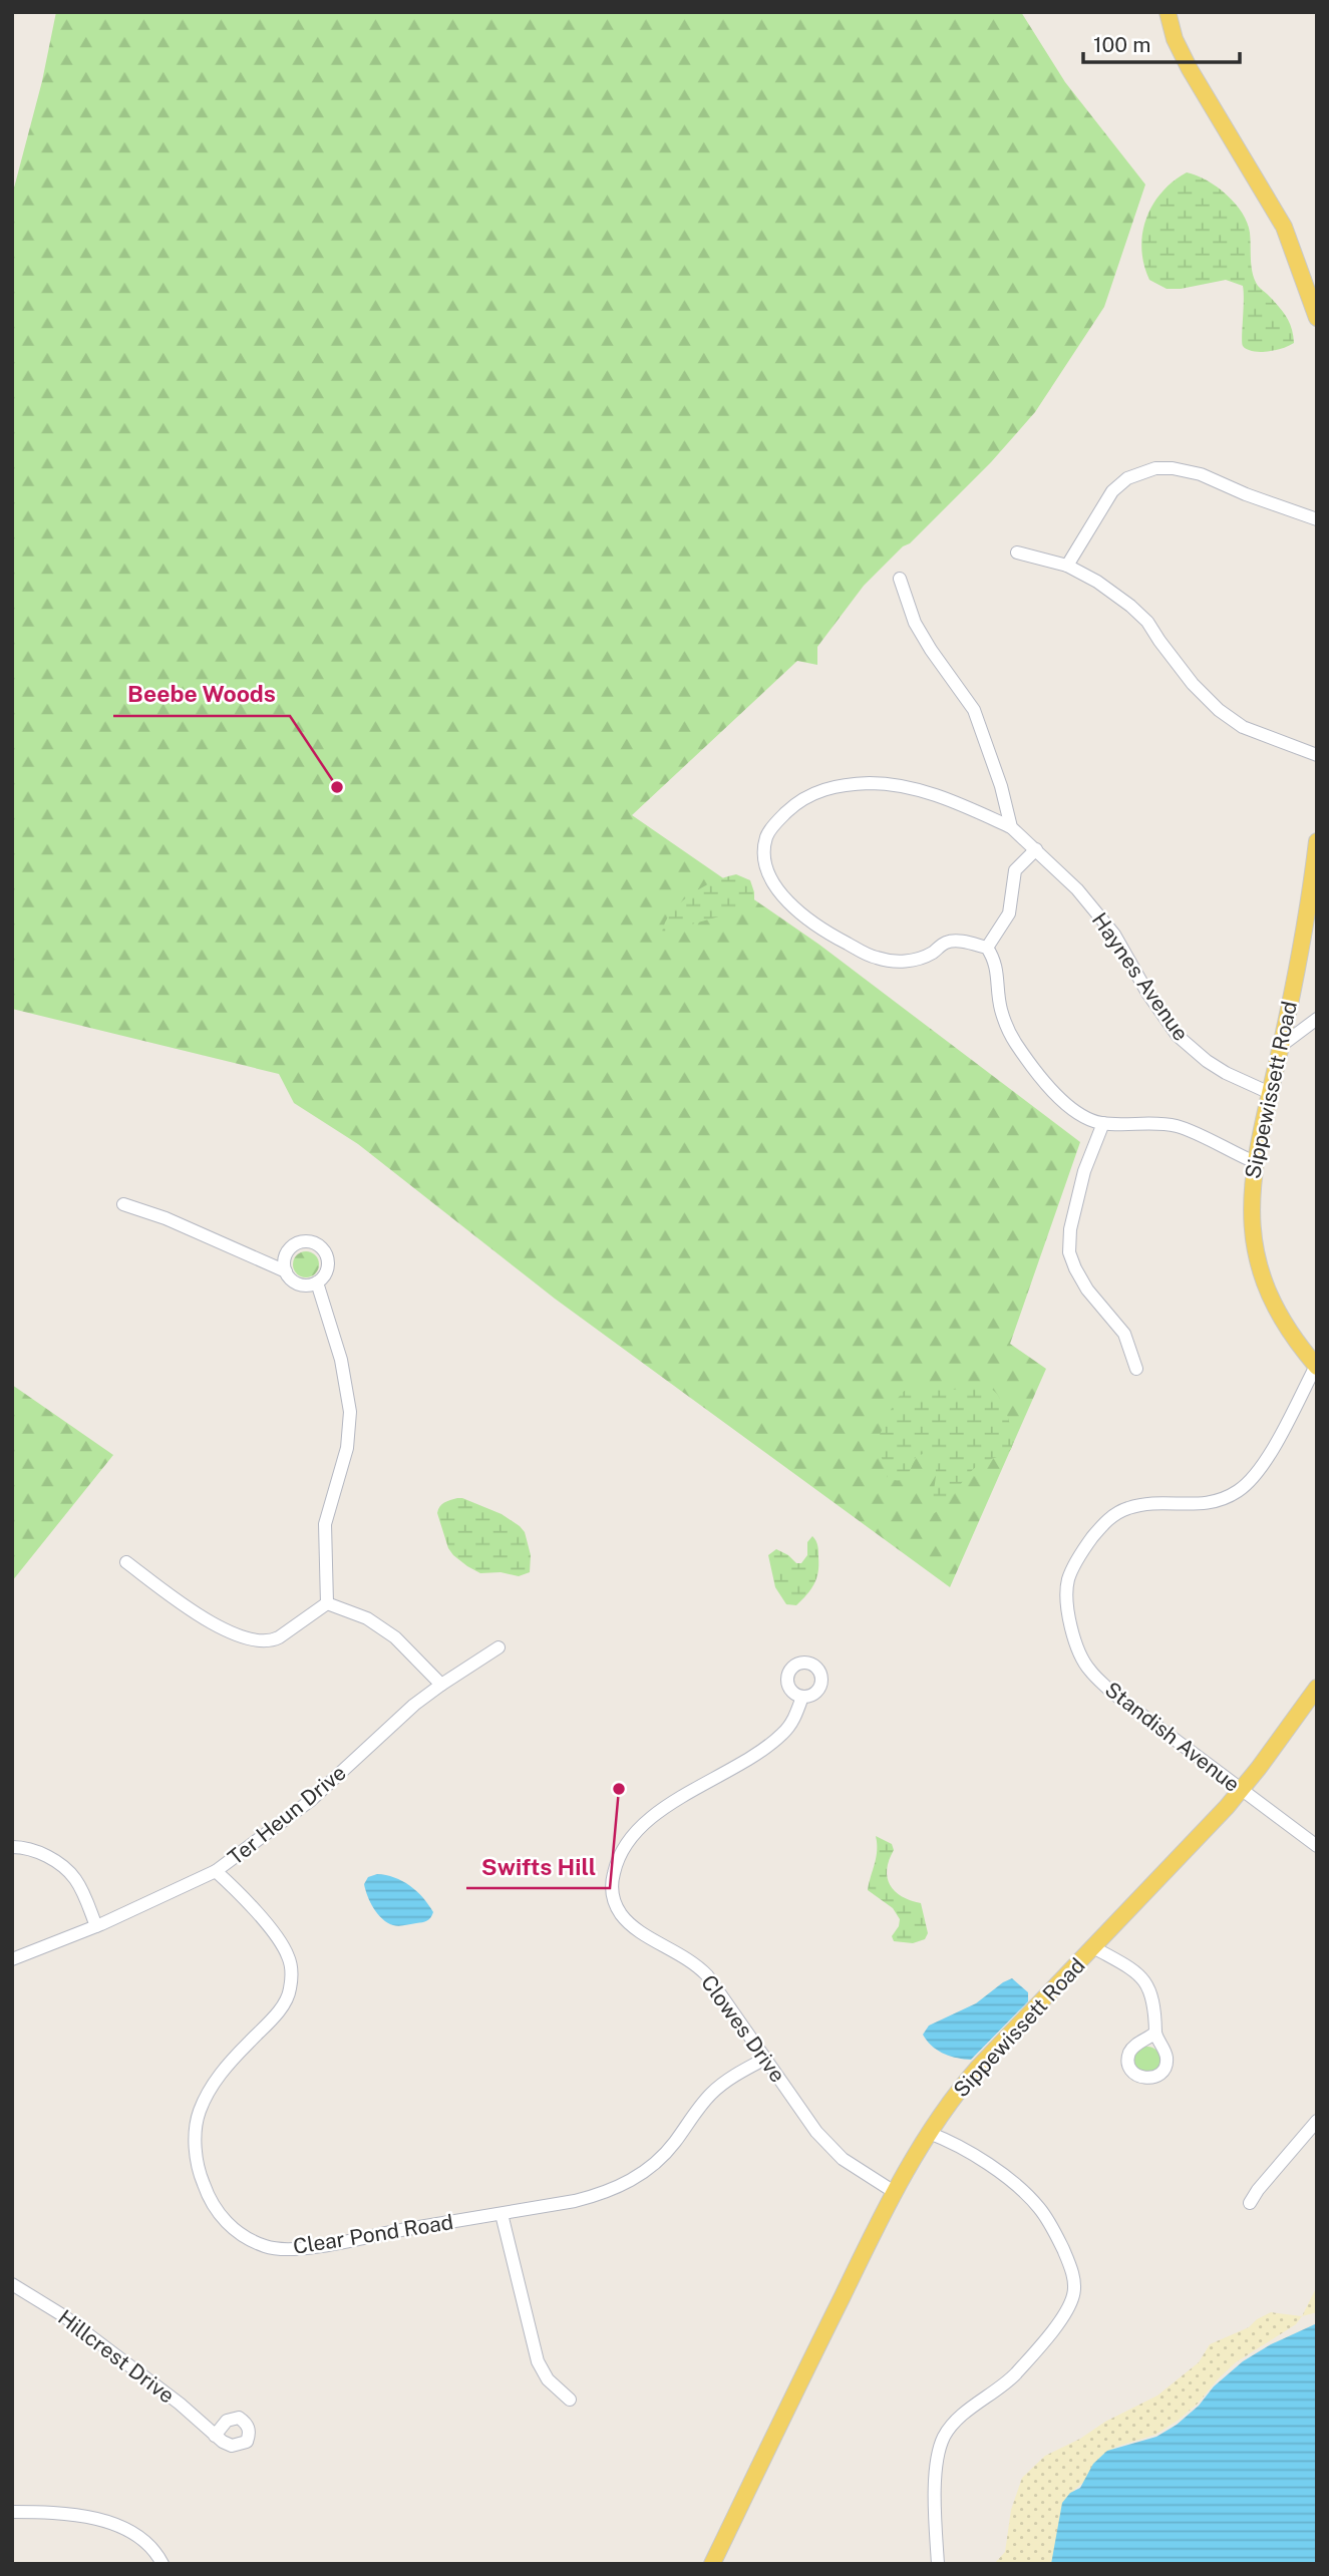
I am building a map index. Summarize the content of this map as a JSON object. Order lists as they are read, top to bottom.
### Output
{
  "streets": {
    "main road": ["Sippewissett Road"],
    "street": [
      "Haynes Avenue",
      "Standish Avenue",
      "Ter Heun Drive",
      "Clowes Drive",
      "Clear Pond Road",
      "Hillcrest Drive"
    ]
  },
  "crossings": [
    ["Haynes Avenue", "Sippewissett Road"],
    ["Sippewissett Road", "Standish Avenue"],
    ["Sippewissett Road", "Clowes Drive"],
    ["Ter Heun Drive", "Clear Pond Road"],
    ["Clowes Drive", "Clear Pond Road"]
  ],
  "places": ["Beebe Woods", "Swifts Hill"],
  "scale_bar": "100 m"
}
